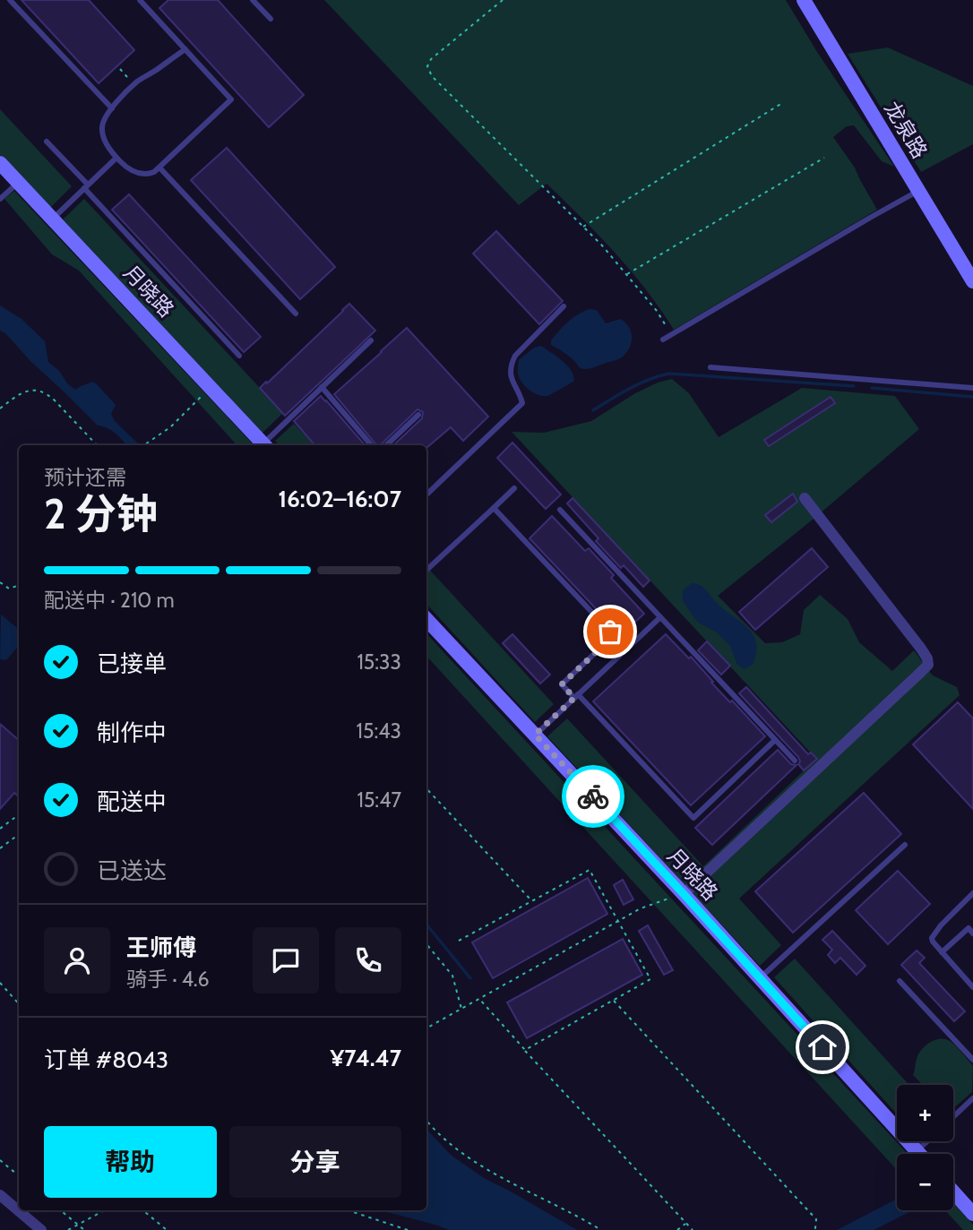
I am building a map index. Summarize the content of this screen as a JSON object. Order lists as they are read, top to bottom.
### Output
{
  "streets": {
    "street": ["龙泉路", "月晓路"]
  },
  "page": {
    "heading": ["2 分钟", "预计还需", "16:02–16:07"],
    "panel": [
      "王师傅",
      "骑手 · 4.6",
      "订单 #8043",
      "¥74.47"
    ],
    "bar": "配送中 · 210 m",
    "list": [
      ["已接单", "15:33"],
      ["制作中", "15:43"],
      ["配送中", "15:47"],
      "已送达"
    ],
    "map_buttons": ["+", "−"],
    "buttons": ["帮助", "分享"]
  }
}
